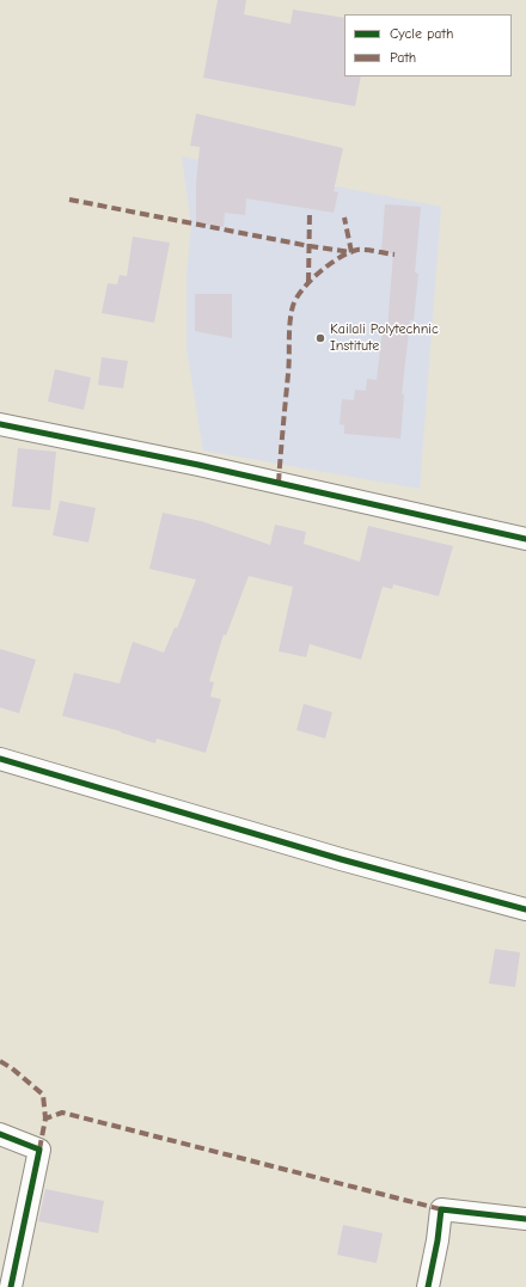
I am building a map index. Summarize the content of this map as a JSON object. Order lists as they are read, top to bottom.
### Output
{
  "places": ["Kailali Polytechnic Institute"],
  "legend": ["Cycle path", "Path"]
}
